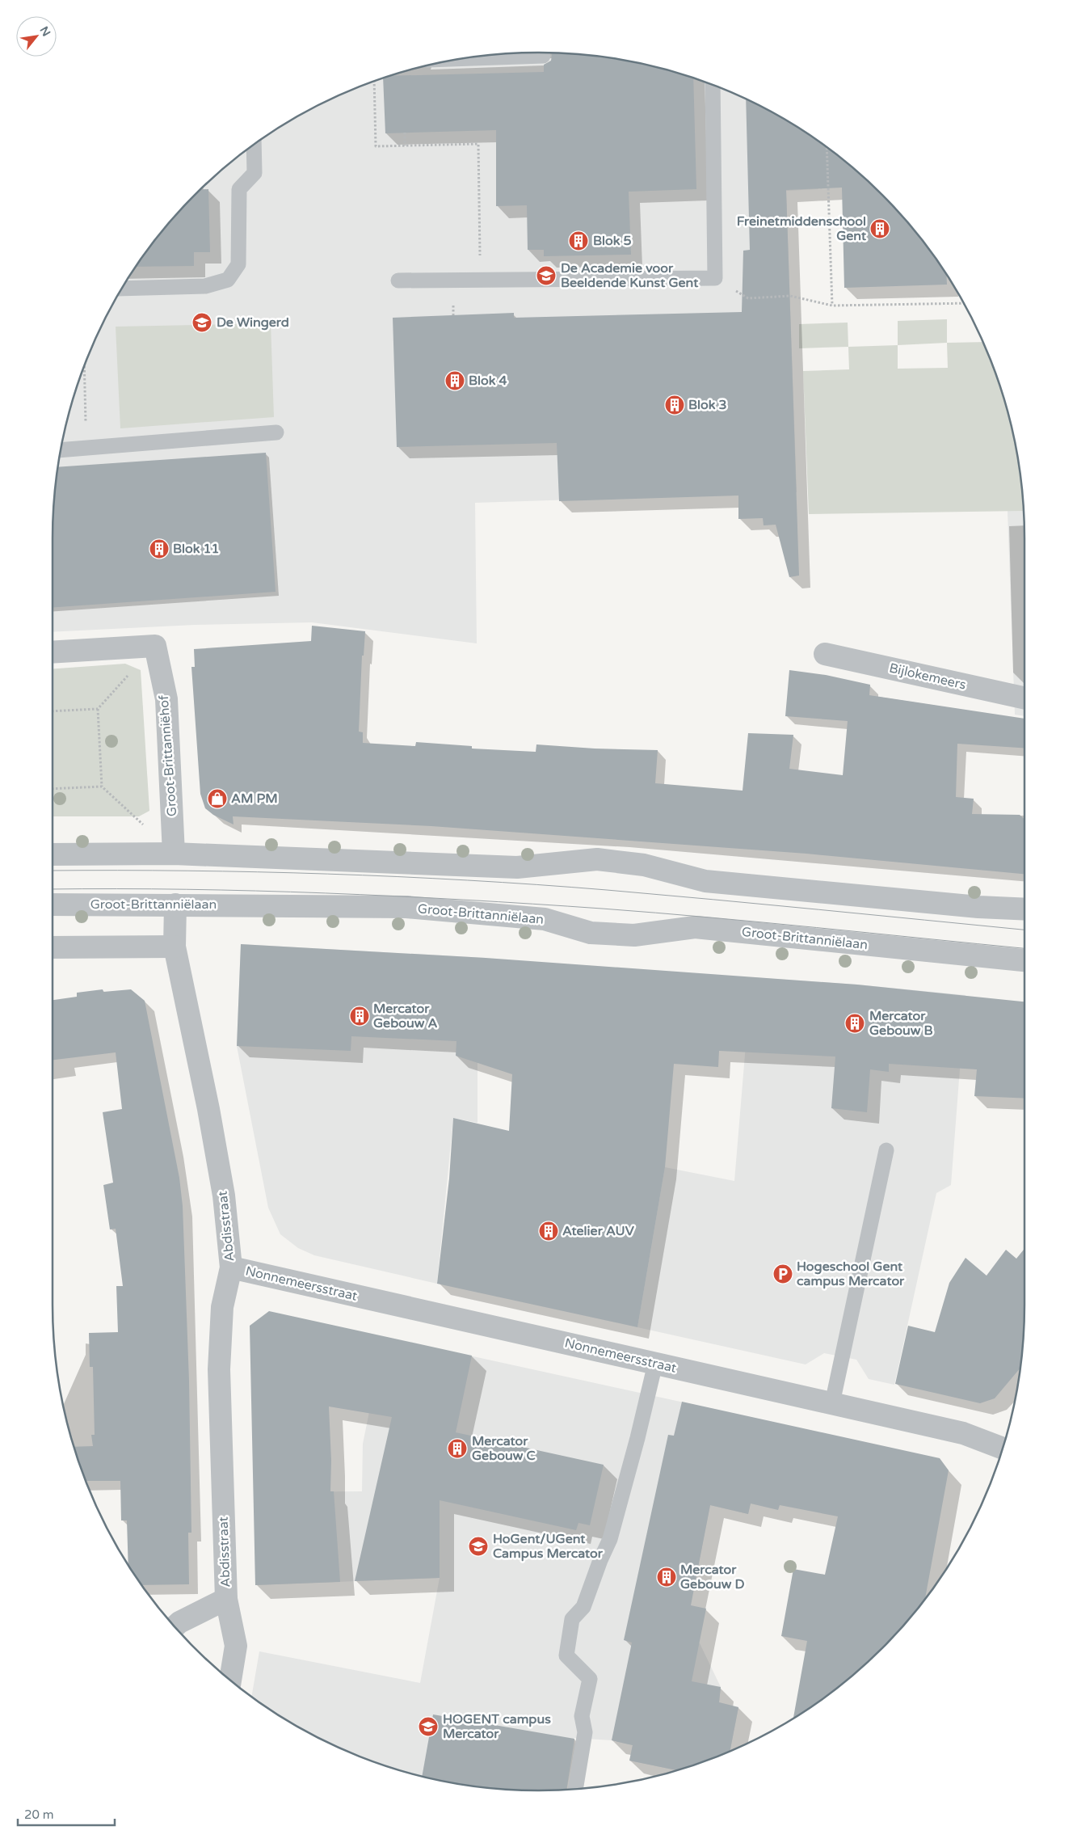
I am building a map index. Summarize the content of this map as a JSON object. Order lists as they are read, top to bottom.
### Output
{
  "streets": {
    "street": [
      "Bijlokemeers",
      "Groot-Brittanniëhof",
      "Groot-Brittanniëlaan",
      "Abdisstraat",
      "Nonnemeersstraat"
    ]
  },
  "crossings": [
    ["Groot-Brittanniëlaan", "Abdisstraat"],
    ["Abdisstraat", "Nonnemeersstraat"]
  ],
  "places": {
    "building": [
      "Freinetmiddenschool Gent",
      "Blok 5",
      "Blok 4",
      "Blok 3",
      "Blok 11",
      "Mercator Gebouw A",
      "Mercator Gebouw B",
      "Atelier AUV",
      "Mercator Gebouw C",
      "Mercator Gebouw D"
    ],
    "school or university": [
      "De Academie voor Beeldende Kunst Gent",
      "De Wingerd",
      "HoGent/UGent Campus Mercator",
      "HOGENT campus Mercator"
    ],
    "shop": ["AM PM"],
    "parking": ["Hogeschool Gent campus Mercator"]
  },
  "scale_bar": "20 m",
  "north": "top right"
}
